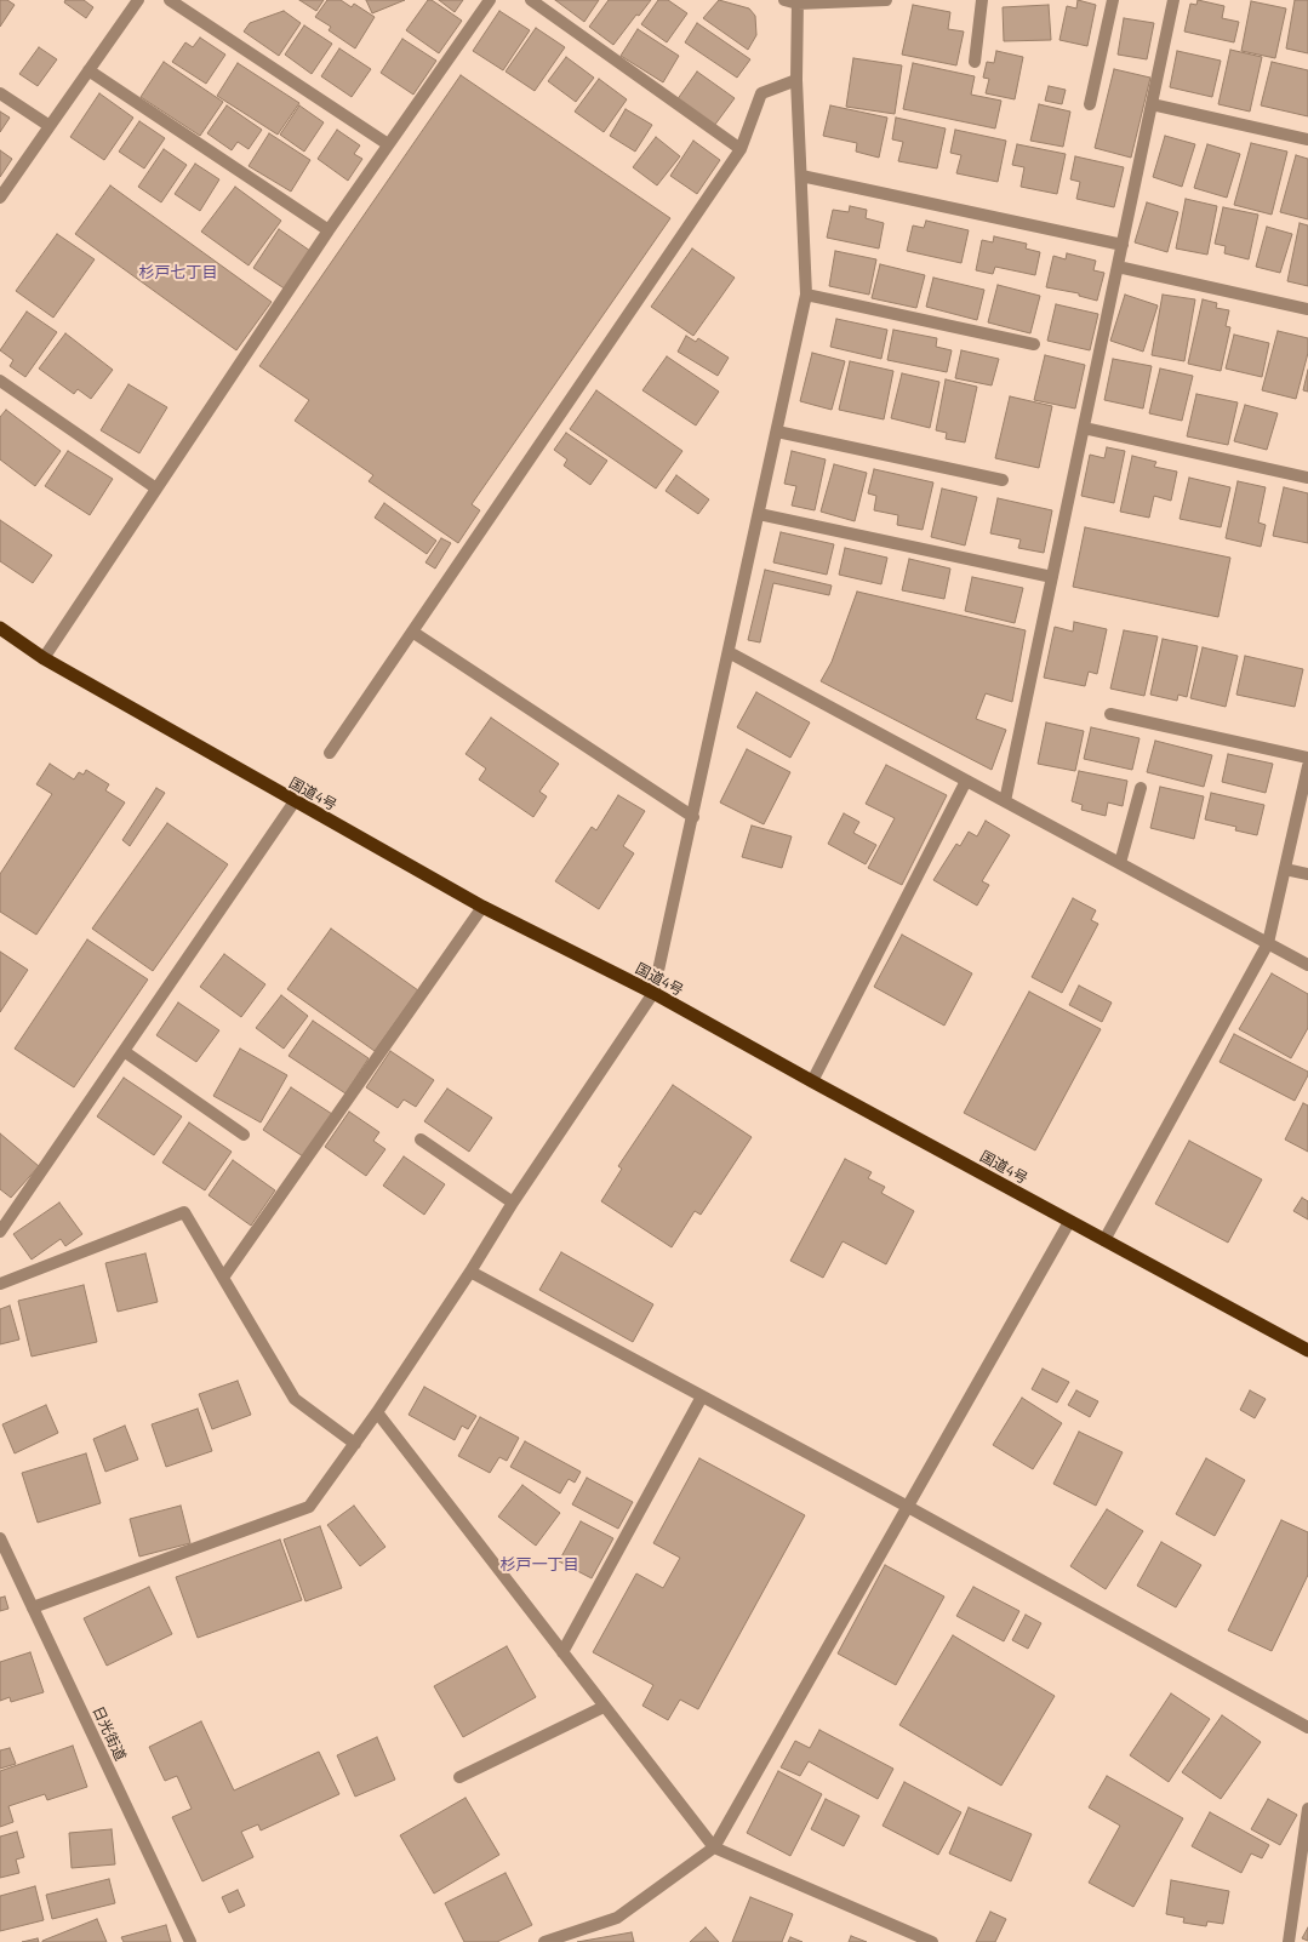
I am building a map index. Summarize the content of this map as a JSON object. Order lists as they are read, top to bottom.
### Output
{
  "streets": {
    "highway": ["国道4号"],
    "street": ["日光街道"]
  },
  "districts": ["杉戸七丁目", "杉戸一丁目"]
}
